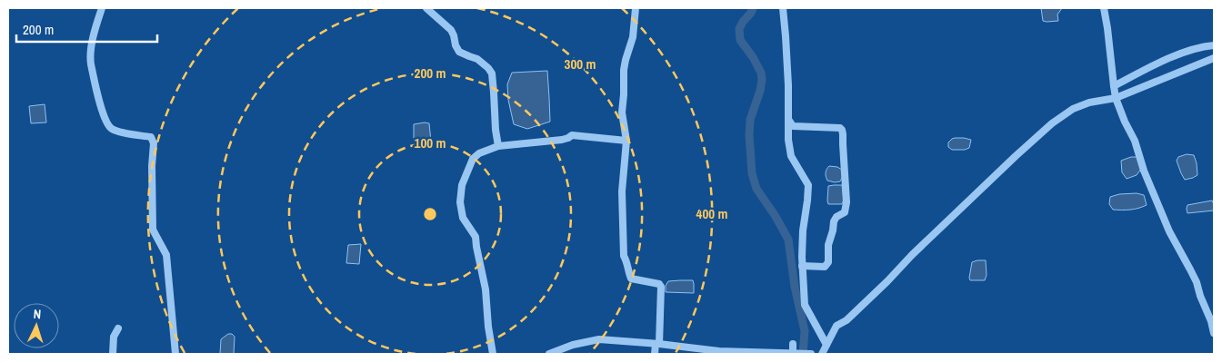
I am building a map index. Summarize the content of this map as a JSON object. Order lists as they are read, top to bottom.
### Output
{
  "scale_bar": "200 m",
  "north": "top",
  "rings": [
    "300 m",
    "200 m",
    "100 m",
    "400 m"
  ]
}
